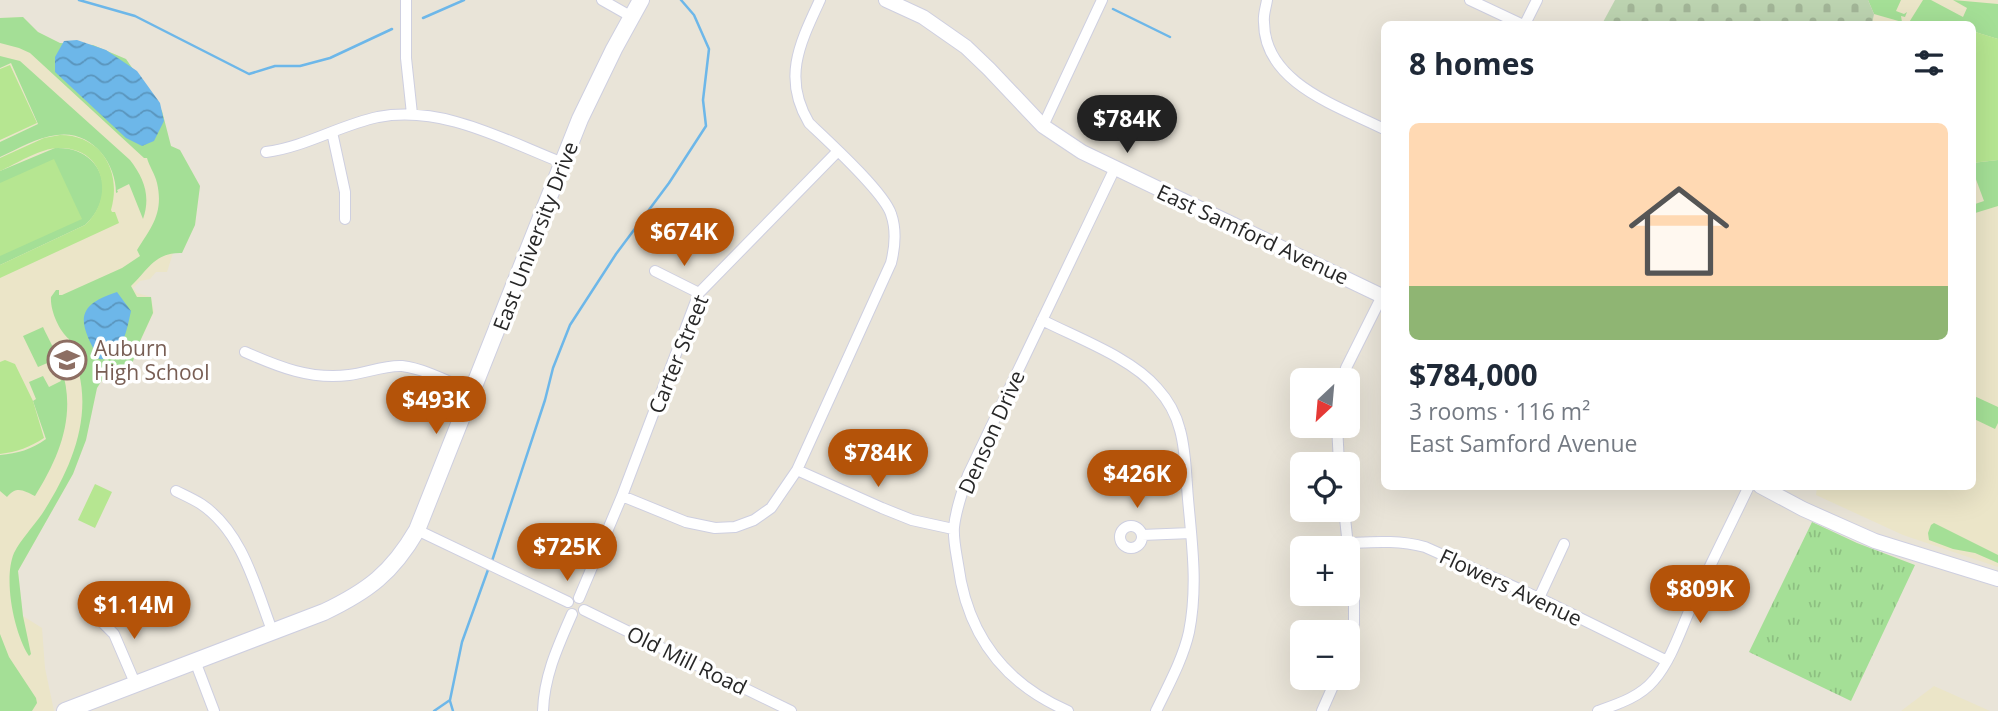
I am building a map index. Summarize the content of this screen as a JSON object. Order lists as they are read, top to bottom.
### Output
{
  "streets": {
    "main road": ["East University Drive"],
    "street": [
      "East Samford Avenue",
      "Carter Street",
      "Denson Drive",
      "Flowers Avenue",
      "Old Mill Road"
    ]
  },
  "crossings": [
    ["East Samford Avenue", "Denson Drive"],
    ["Carter Street", "Old Mill Road"]
  ],
  "places": {
    "school or university": ["Auburn High School"]
  },
  "north": "bottom left",
  "page": {
    "heading": "8 homes",
    "price": [
      "$784K",
      "$674K",
      "$493K",
      "$784K",
      "$426K",
      "$725K",
      "$809K",
      "$1.14M"
    ],
    "list": [
      {
        "name": "$784,000",
        "note": "3 rooms · 116 m² · East Samford Avenue"
      }
    ],
    "map_buttons": ["+", "−"]
  }
}
